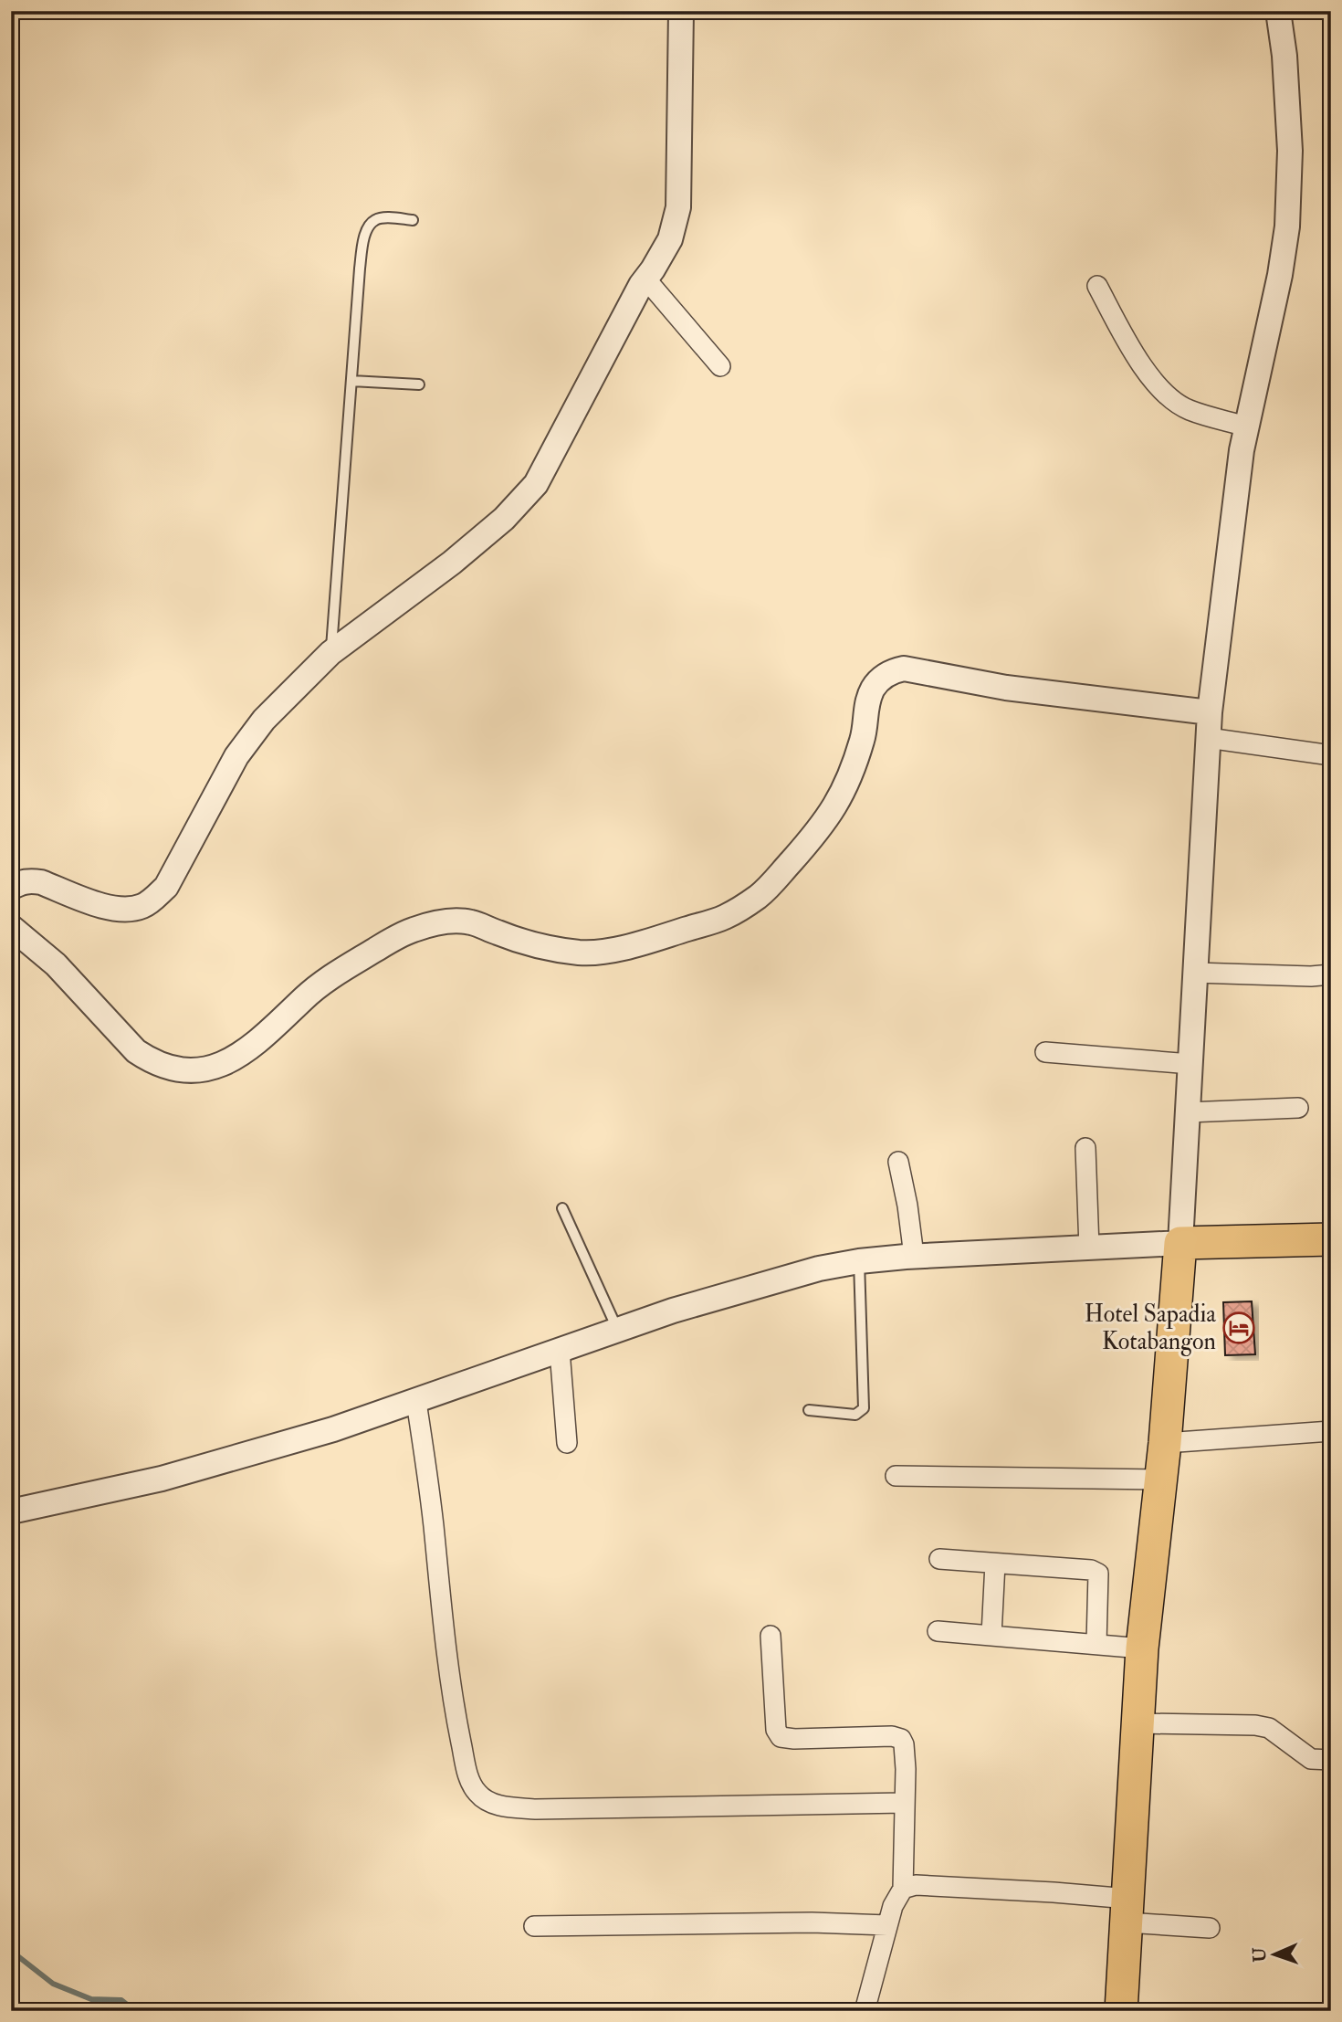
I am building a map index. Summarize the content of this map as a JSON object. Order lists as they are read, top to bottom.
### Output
{
  "places": {
    "hotel": ["Hotel Sapadia Kotabangon"]
  },
  "north": "left"
}
